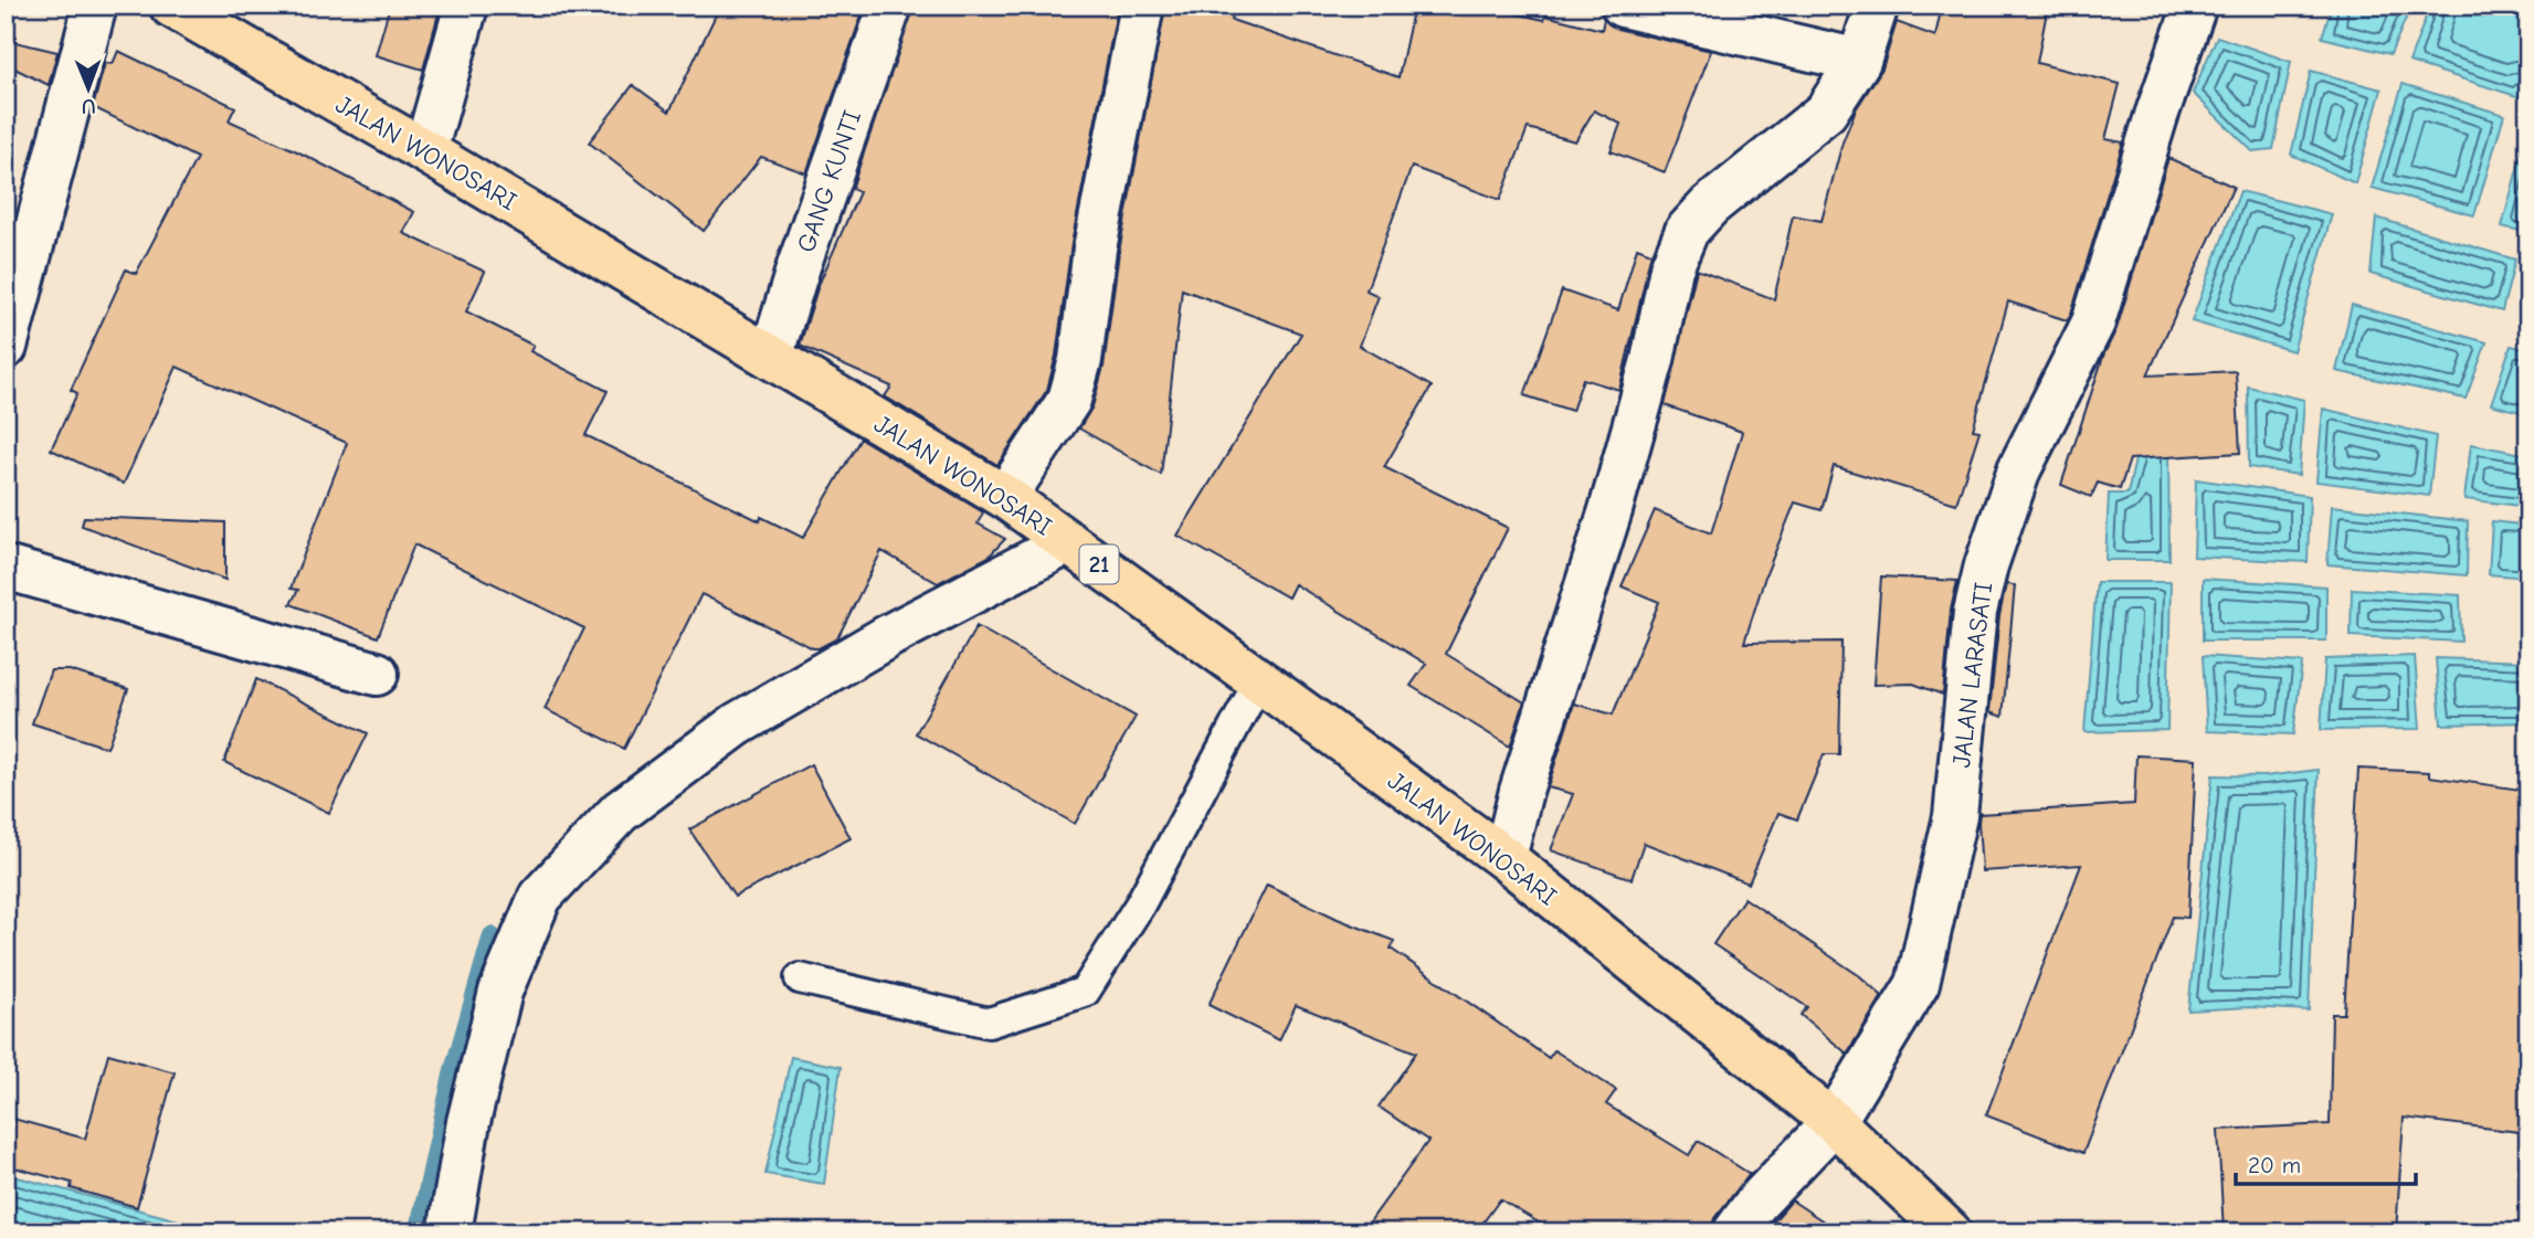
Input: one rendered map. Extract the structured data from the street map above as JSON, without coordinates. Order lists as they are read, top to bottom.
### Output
{
  "streets": {
    "highway": ["JALAN WONOSARI", "21"],
    "street": ["GANG KUNTI", "JALAN LARASATI"]
  },
  "crossings": [
    ["JALAN WONOSARI", "GANG KUNTI"],
    ["JALAN WONOSARI", "JALAN LARASATI"]
  ],
  "scale_bar": "20 m",
  "north": "bottom"
}
